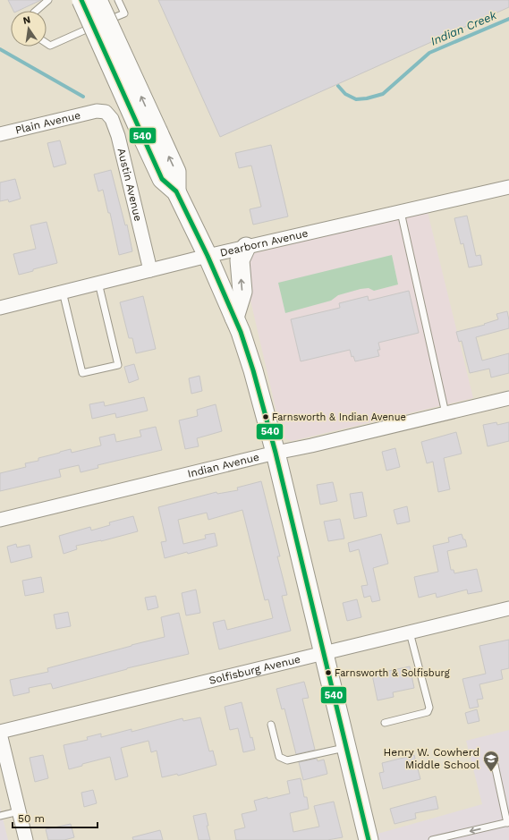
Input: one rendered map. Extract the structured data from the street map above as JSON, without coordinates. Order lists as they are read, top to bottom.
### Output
{
  "streets": {
    "street": [
      "Plain Avenue",
      "Austin Avenue",
      "Dearborn Avenue",
      "Indian Avenue",
      "Solfisburg Avenue"
    ]
  },
  "crossings": [
    ["Plain Avenue", "Austin Avenue"],
    ["Austin Avenue", "Dearborn Avenue"]
  ],
  "water": ["Indian Creek"],
  "places": {
    "other": ["Farnsworth & Indian Avenue", "Farnsworth & Solfisburg"],
    "school or university": ["Henry W. Cowherd Middle School"]
  },
  "lines": ["transit line 540"],
  "scale_bar": "50 m",
  "north": "top"
}
